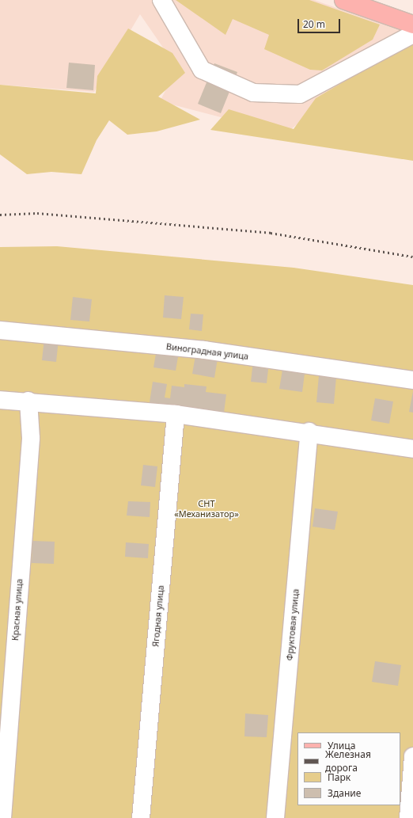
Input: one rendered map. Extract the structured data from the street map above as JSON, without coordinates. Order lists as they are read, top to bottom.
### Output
{
  "streets": {
    "street": [
      "Виноградная улица",
      "Красная улица",
      "Ягодная улица",
      "Фруктовая улица"
    ]
  },
  "parks": ["СНТ «Механизатор»"],
  "legend": [
    "Улица",
    "Железная дорога",
    "Парк",
    "Здание"
  ],
  "scale_bar": "20 m"
}
